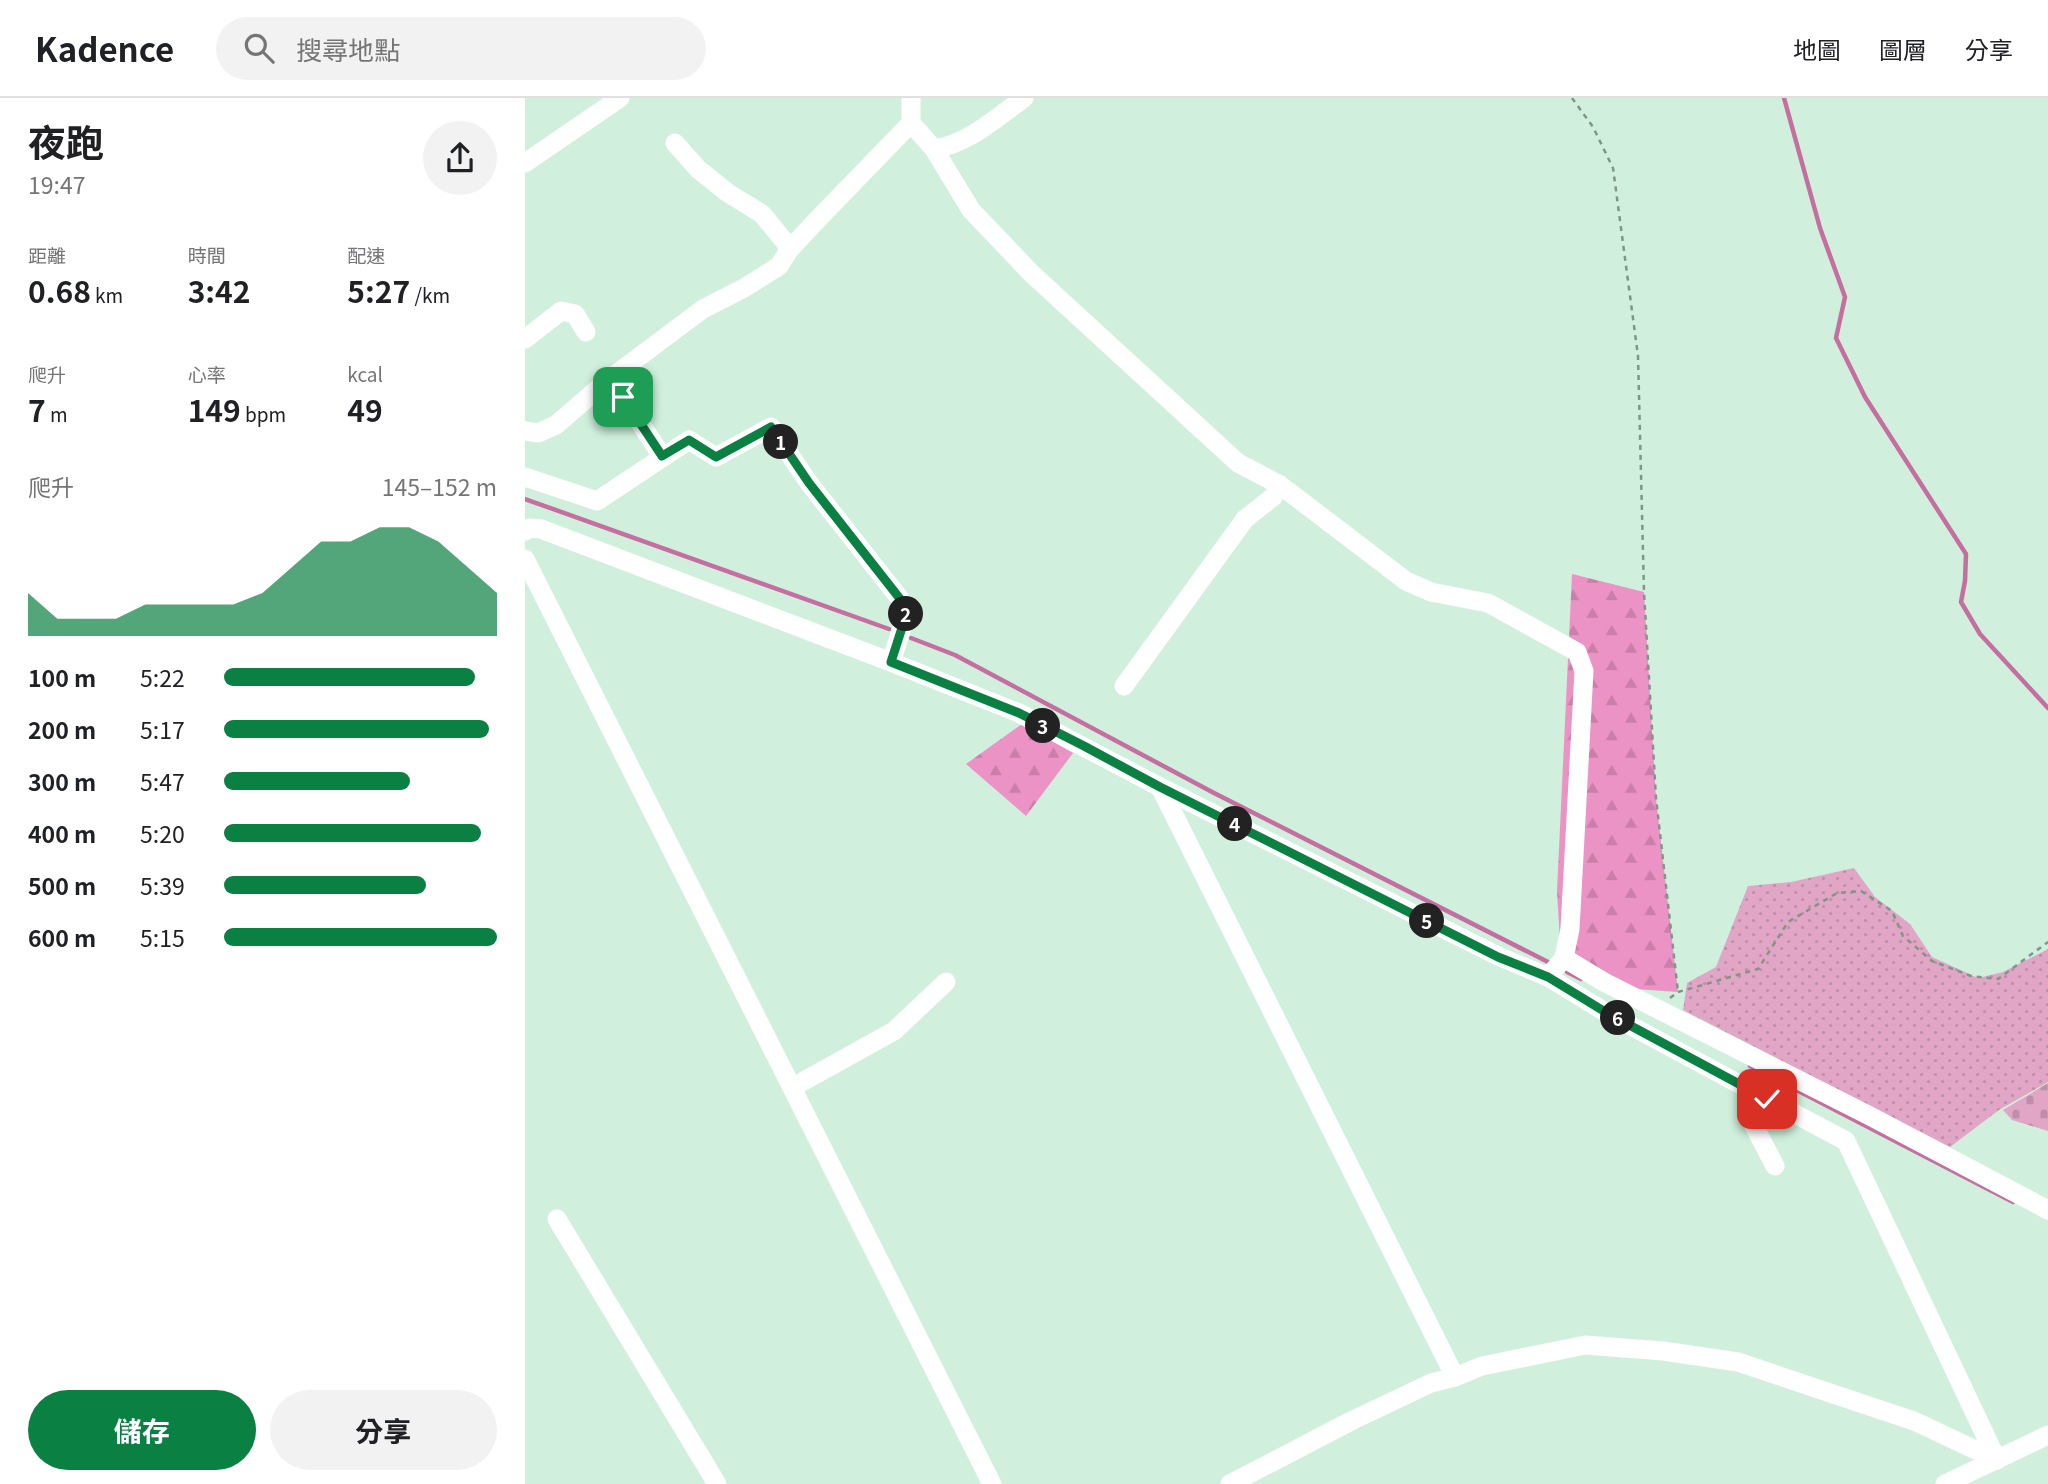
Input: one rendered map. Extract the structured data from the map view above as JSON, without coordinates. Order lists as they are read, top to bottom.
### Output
{
  "page": {
    "header": "Kadence",
    "search": "搜尋地點",
    "nav": ["地圖", "圖層", "分享"],
    "heading": ["夜跑", "19:47"],
    "stats": [
      ["距離", "0.68 km"],
      ["時間", "3:42"],
      ["配速", "5:27 /km"],
      ["爬升", "7 m"],
      ["心率", "149 bpm"],
      ["kcal", "49"]
    ],
    "pins": [
      "1",
      "2",
      "3",
      "4",
      "5",
      "6"
    ],
    "chart": ["爬升", "145–152 m"],
    "list": [
      {
        "name": "100 m",
        "note": "5:22"
      },
      {
        "name": "200 m",
        "note": "5:17"
      },
      {
        "name": "300 m",
        "note": "5:47"
      },
      {
        "name": "400 m",
        "note": "5:20"
      },
      {
        "name": "500 m",
        "note": "5:39"
      },
      {
        "name": "600 m",
        "note": "5:15"
      }
    ],
    "buttons": ["儲存", "分享"]
  }
}
